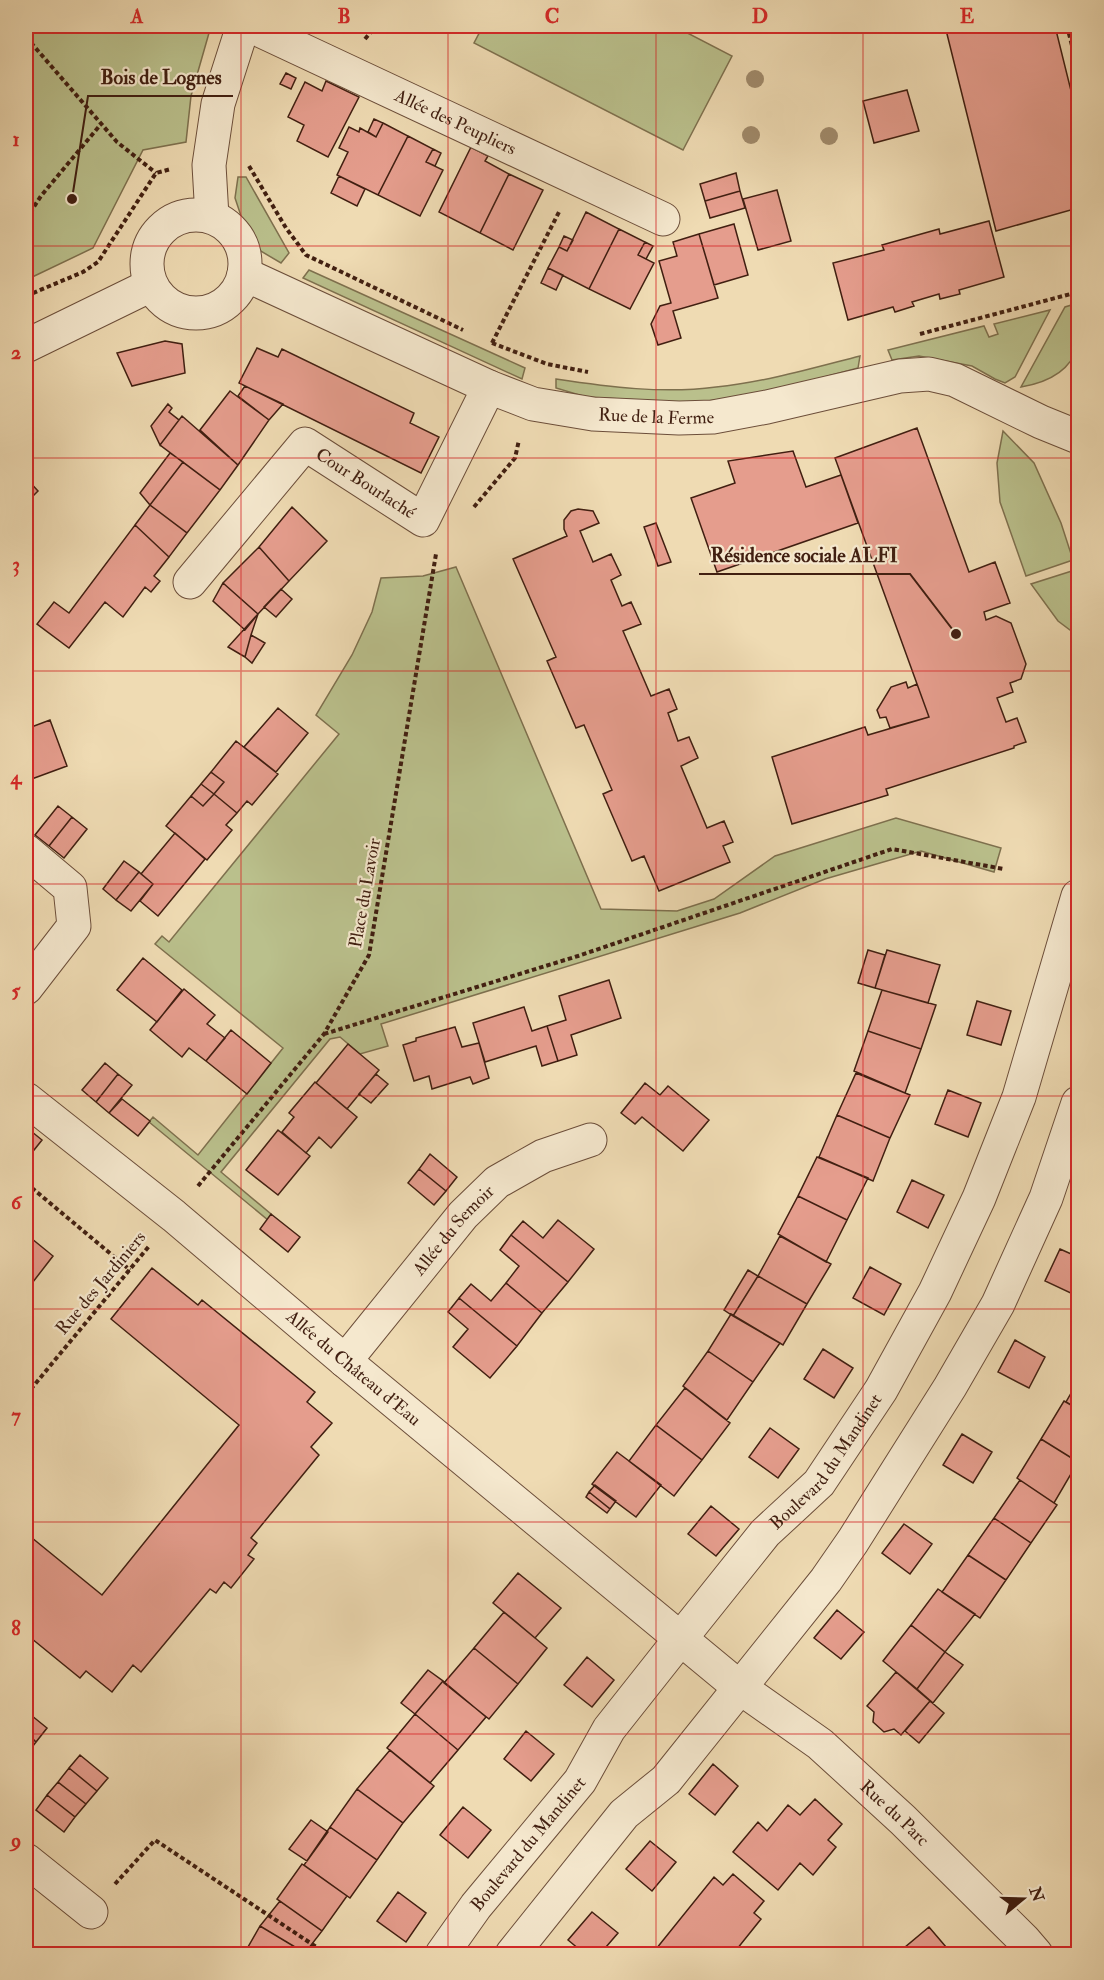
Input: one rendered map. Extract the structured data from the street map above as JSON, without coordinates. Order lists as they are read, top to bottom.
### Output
{
  "streets": {
    "street": [
      "Allée des Peupliers",
      "Rue de la Ferme",
      "Cour Bourlaché",
      "Allée du Semoir",
      "Allée du Château d'Eau",
      "Boulevard du Mandinet",
      "Rue du Parc"
    ],
    "path": ["Place du Lavoir", "Rue des Jardiniers"]
  },
  "crossings": [
    ["Rue de la Ferme", "Cour Bourlaché"],
    ["Place du Lavoir", "Rue des Jardiniers"],
    ["Place du Lavoir", "Allée du Château d'Eau"],
    ["Allée du Semoir", "Allée du Château d'Eau"],
    ["Rue des Jardiniers", "Allée du Château d'Eau"],
    ["Allée du Château d'Eau", "Boulevard du Mandinet"],
    ["Allée du Château d'Eau", "Rue du Parc"]
  ],
  "places": ["Bois de Lognes", "Résidence sociale ALFI"],
  "north": "right",
  "grid": {
    "columns": [
      "A",
      "B",
      "C",
      "D",
      "E"
    ],
    "rows": [
      "1",
      "2",
      "3",
      "4",
      "5",
      "6",
      "7",
      "8",
      "9"
    ]
  }
}
